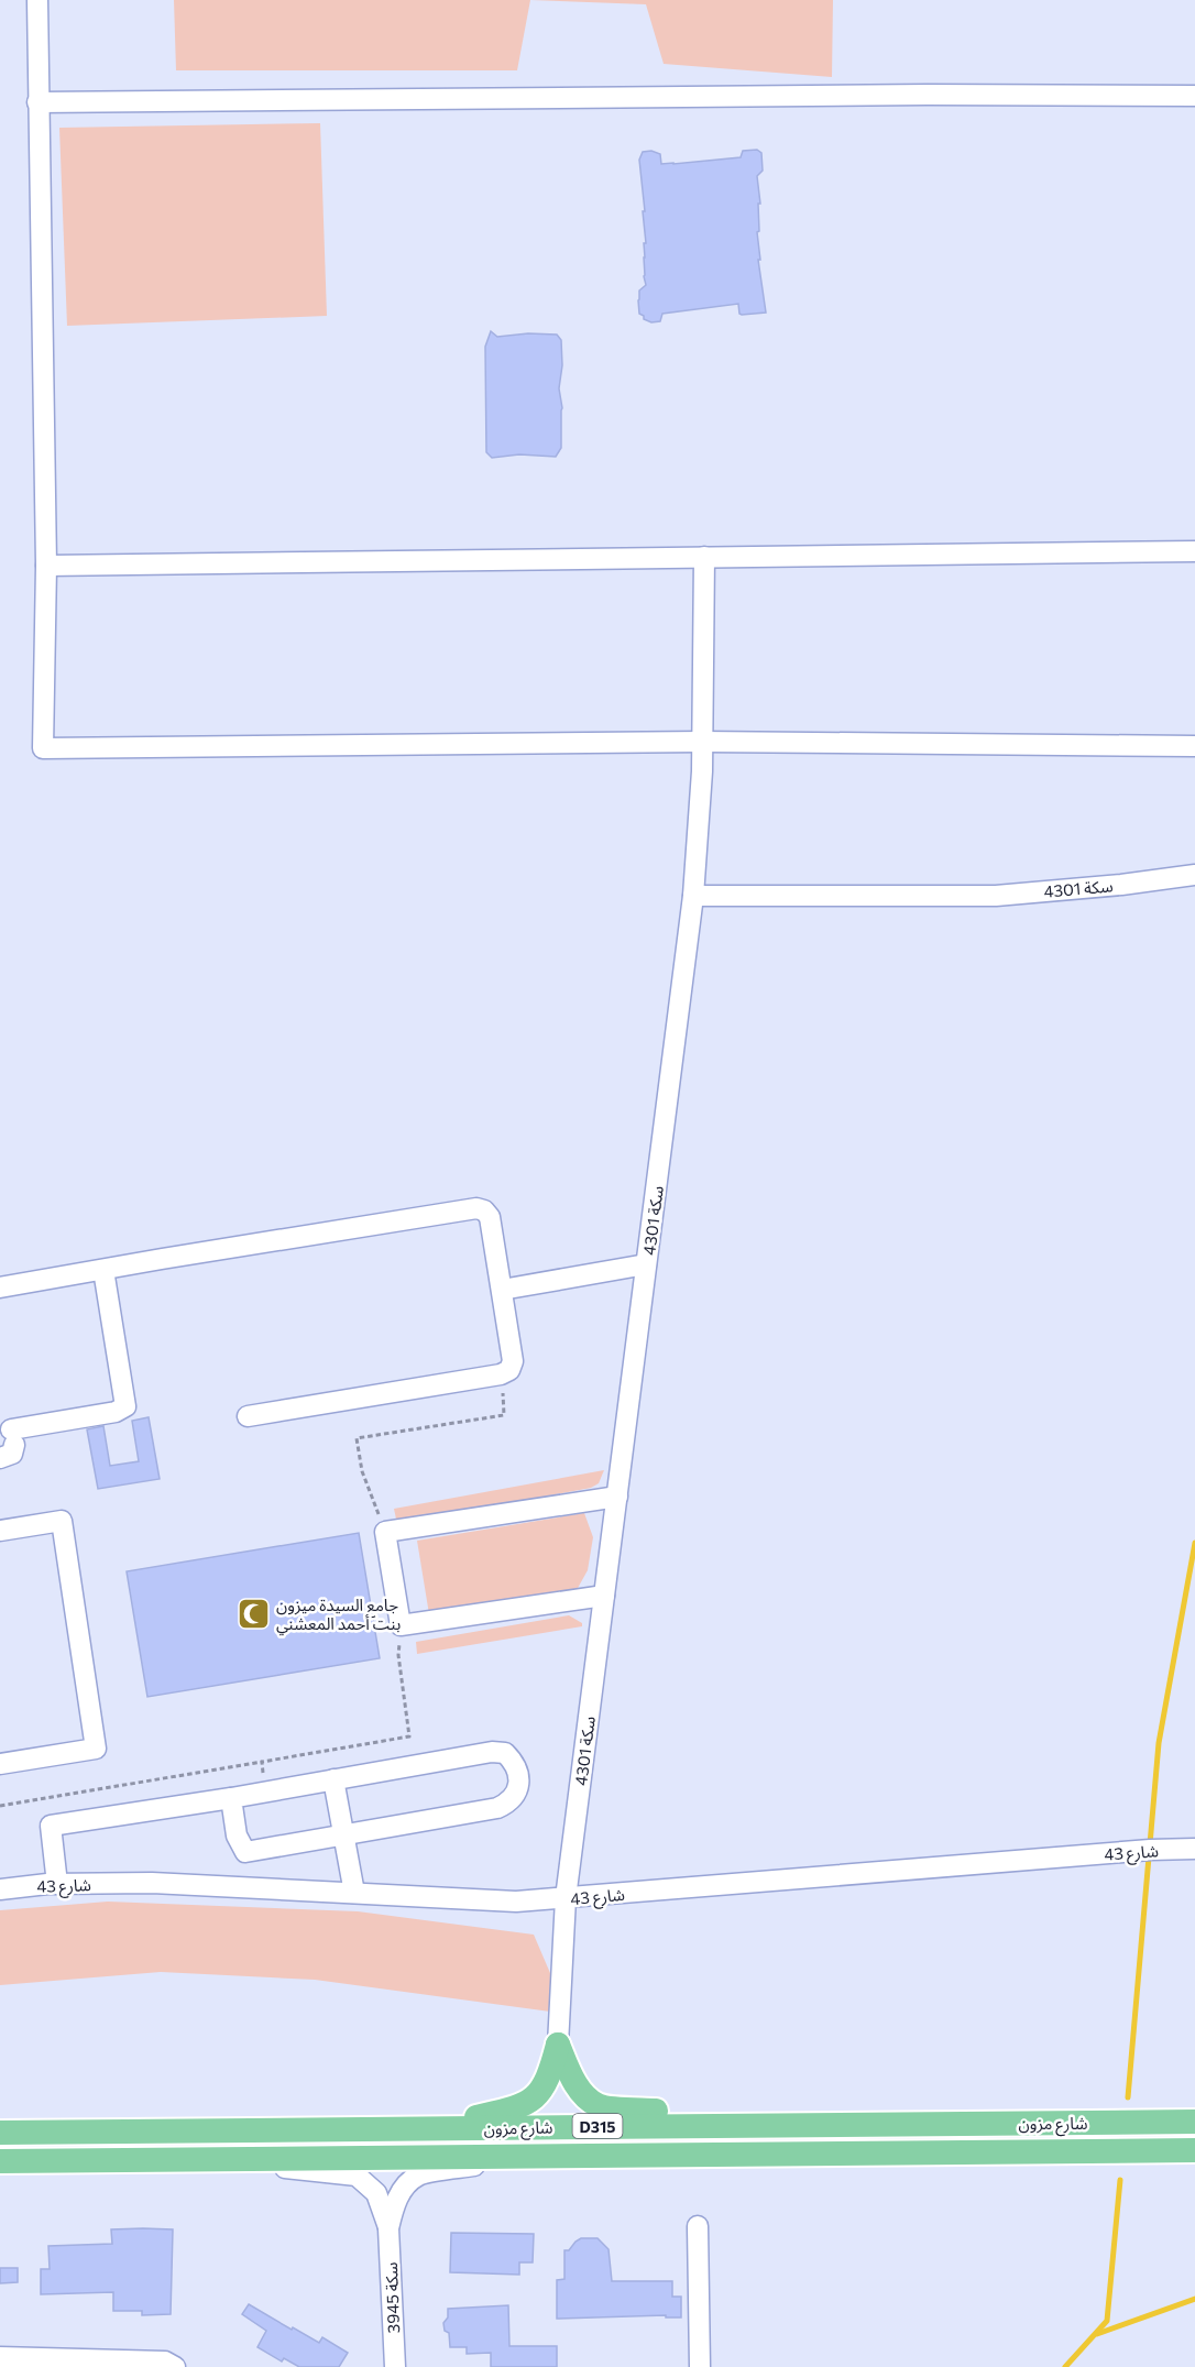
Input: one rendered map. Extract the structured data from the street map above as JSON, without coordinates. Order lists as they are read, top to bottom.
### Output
{
  "streets": {
    "main road": ["شارع مزون", "D315"],
    "street": ["سكة 4301", "شارع 43", "سكة 3945"]
  },
  "crossings": [
    ["سكة 4301", "شارع 43"]
  ],
  "places": {
    "mosque": ["جامع السيدة ميزون بنت أحمد المعشني"]
  }
}
